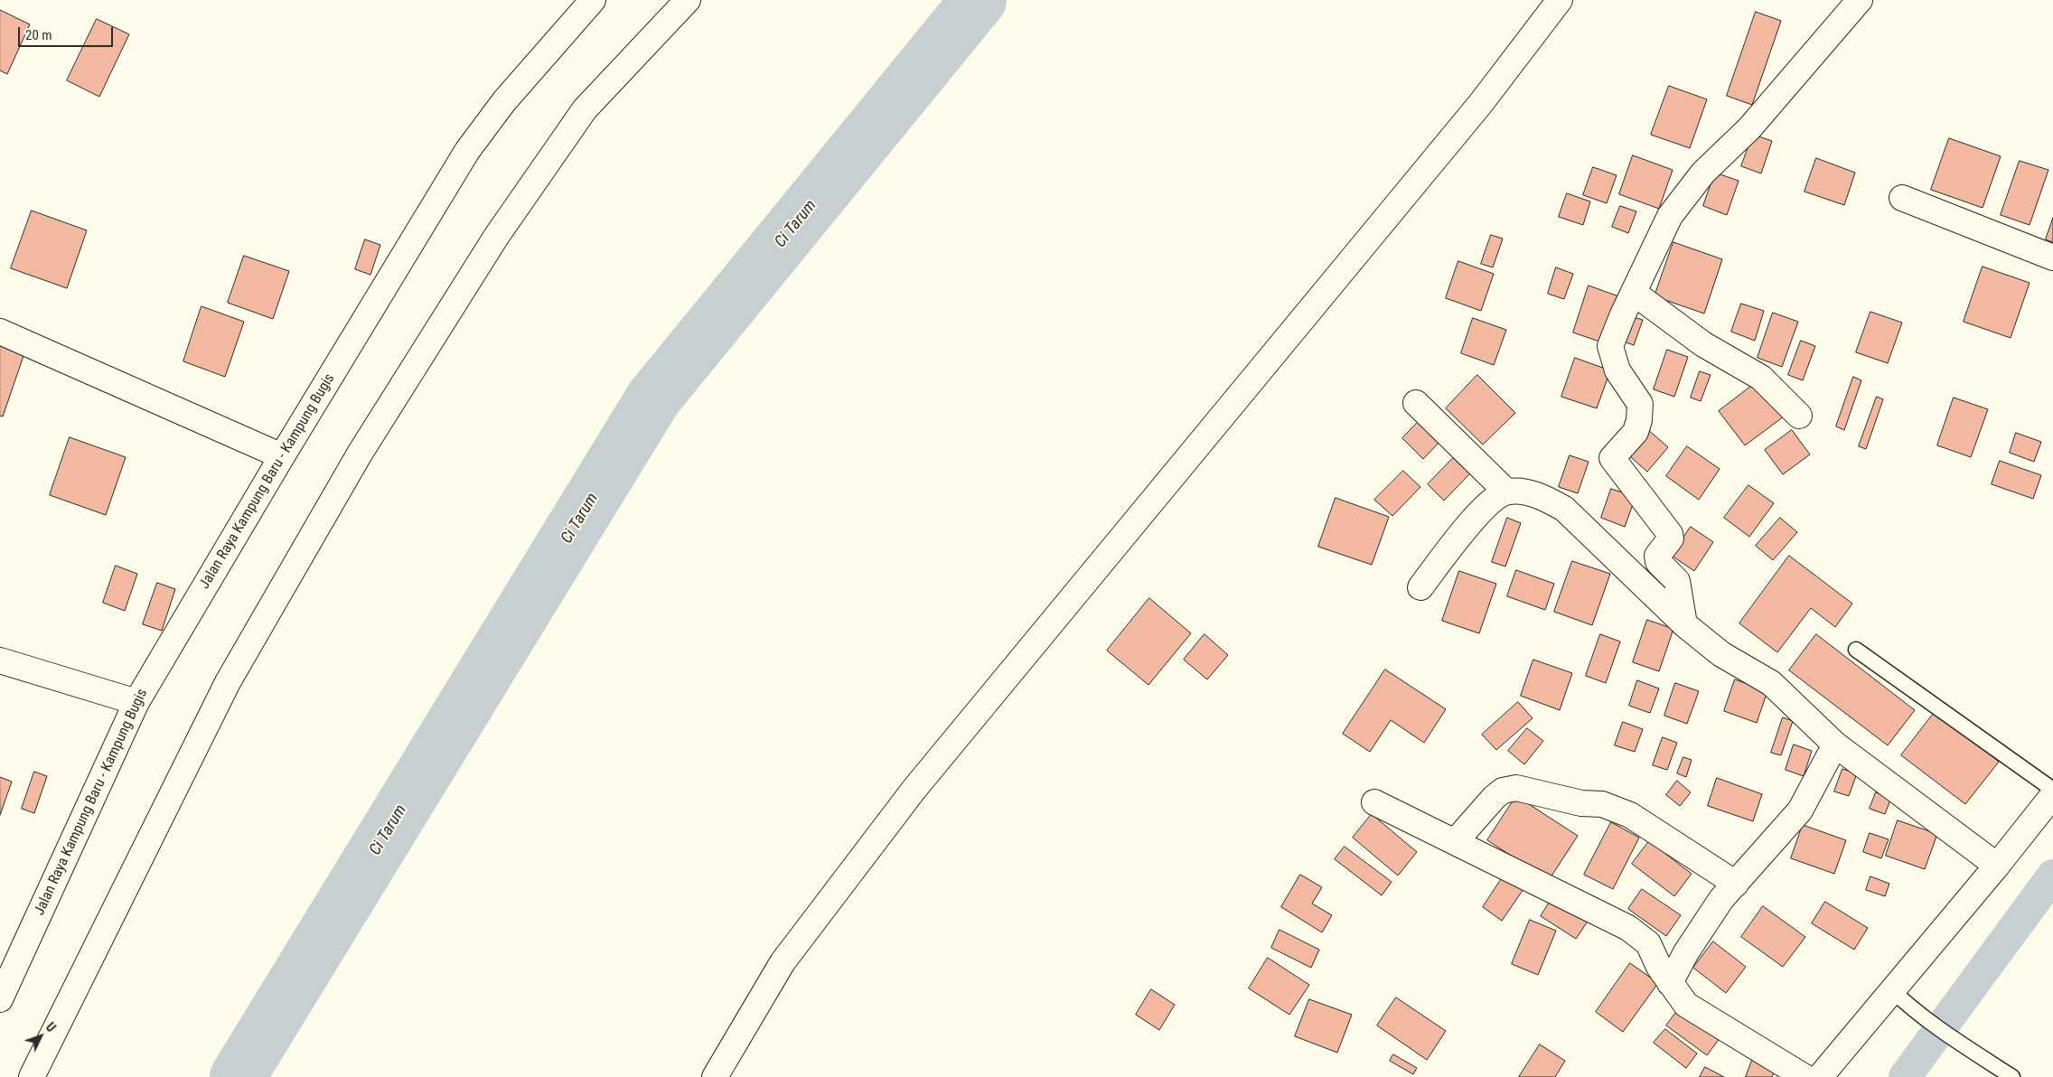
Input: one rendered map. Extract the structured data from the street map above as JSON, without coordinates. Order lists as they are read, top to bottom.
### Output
{
  "streets": {
    "street": ["Jalan Raya Kampung Baru - Kampung Bugis"]
  },
  "water": ["Ci Tarum"],
  "scale_bar": "20 m",
  "north": "top right"
}
